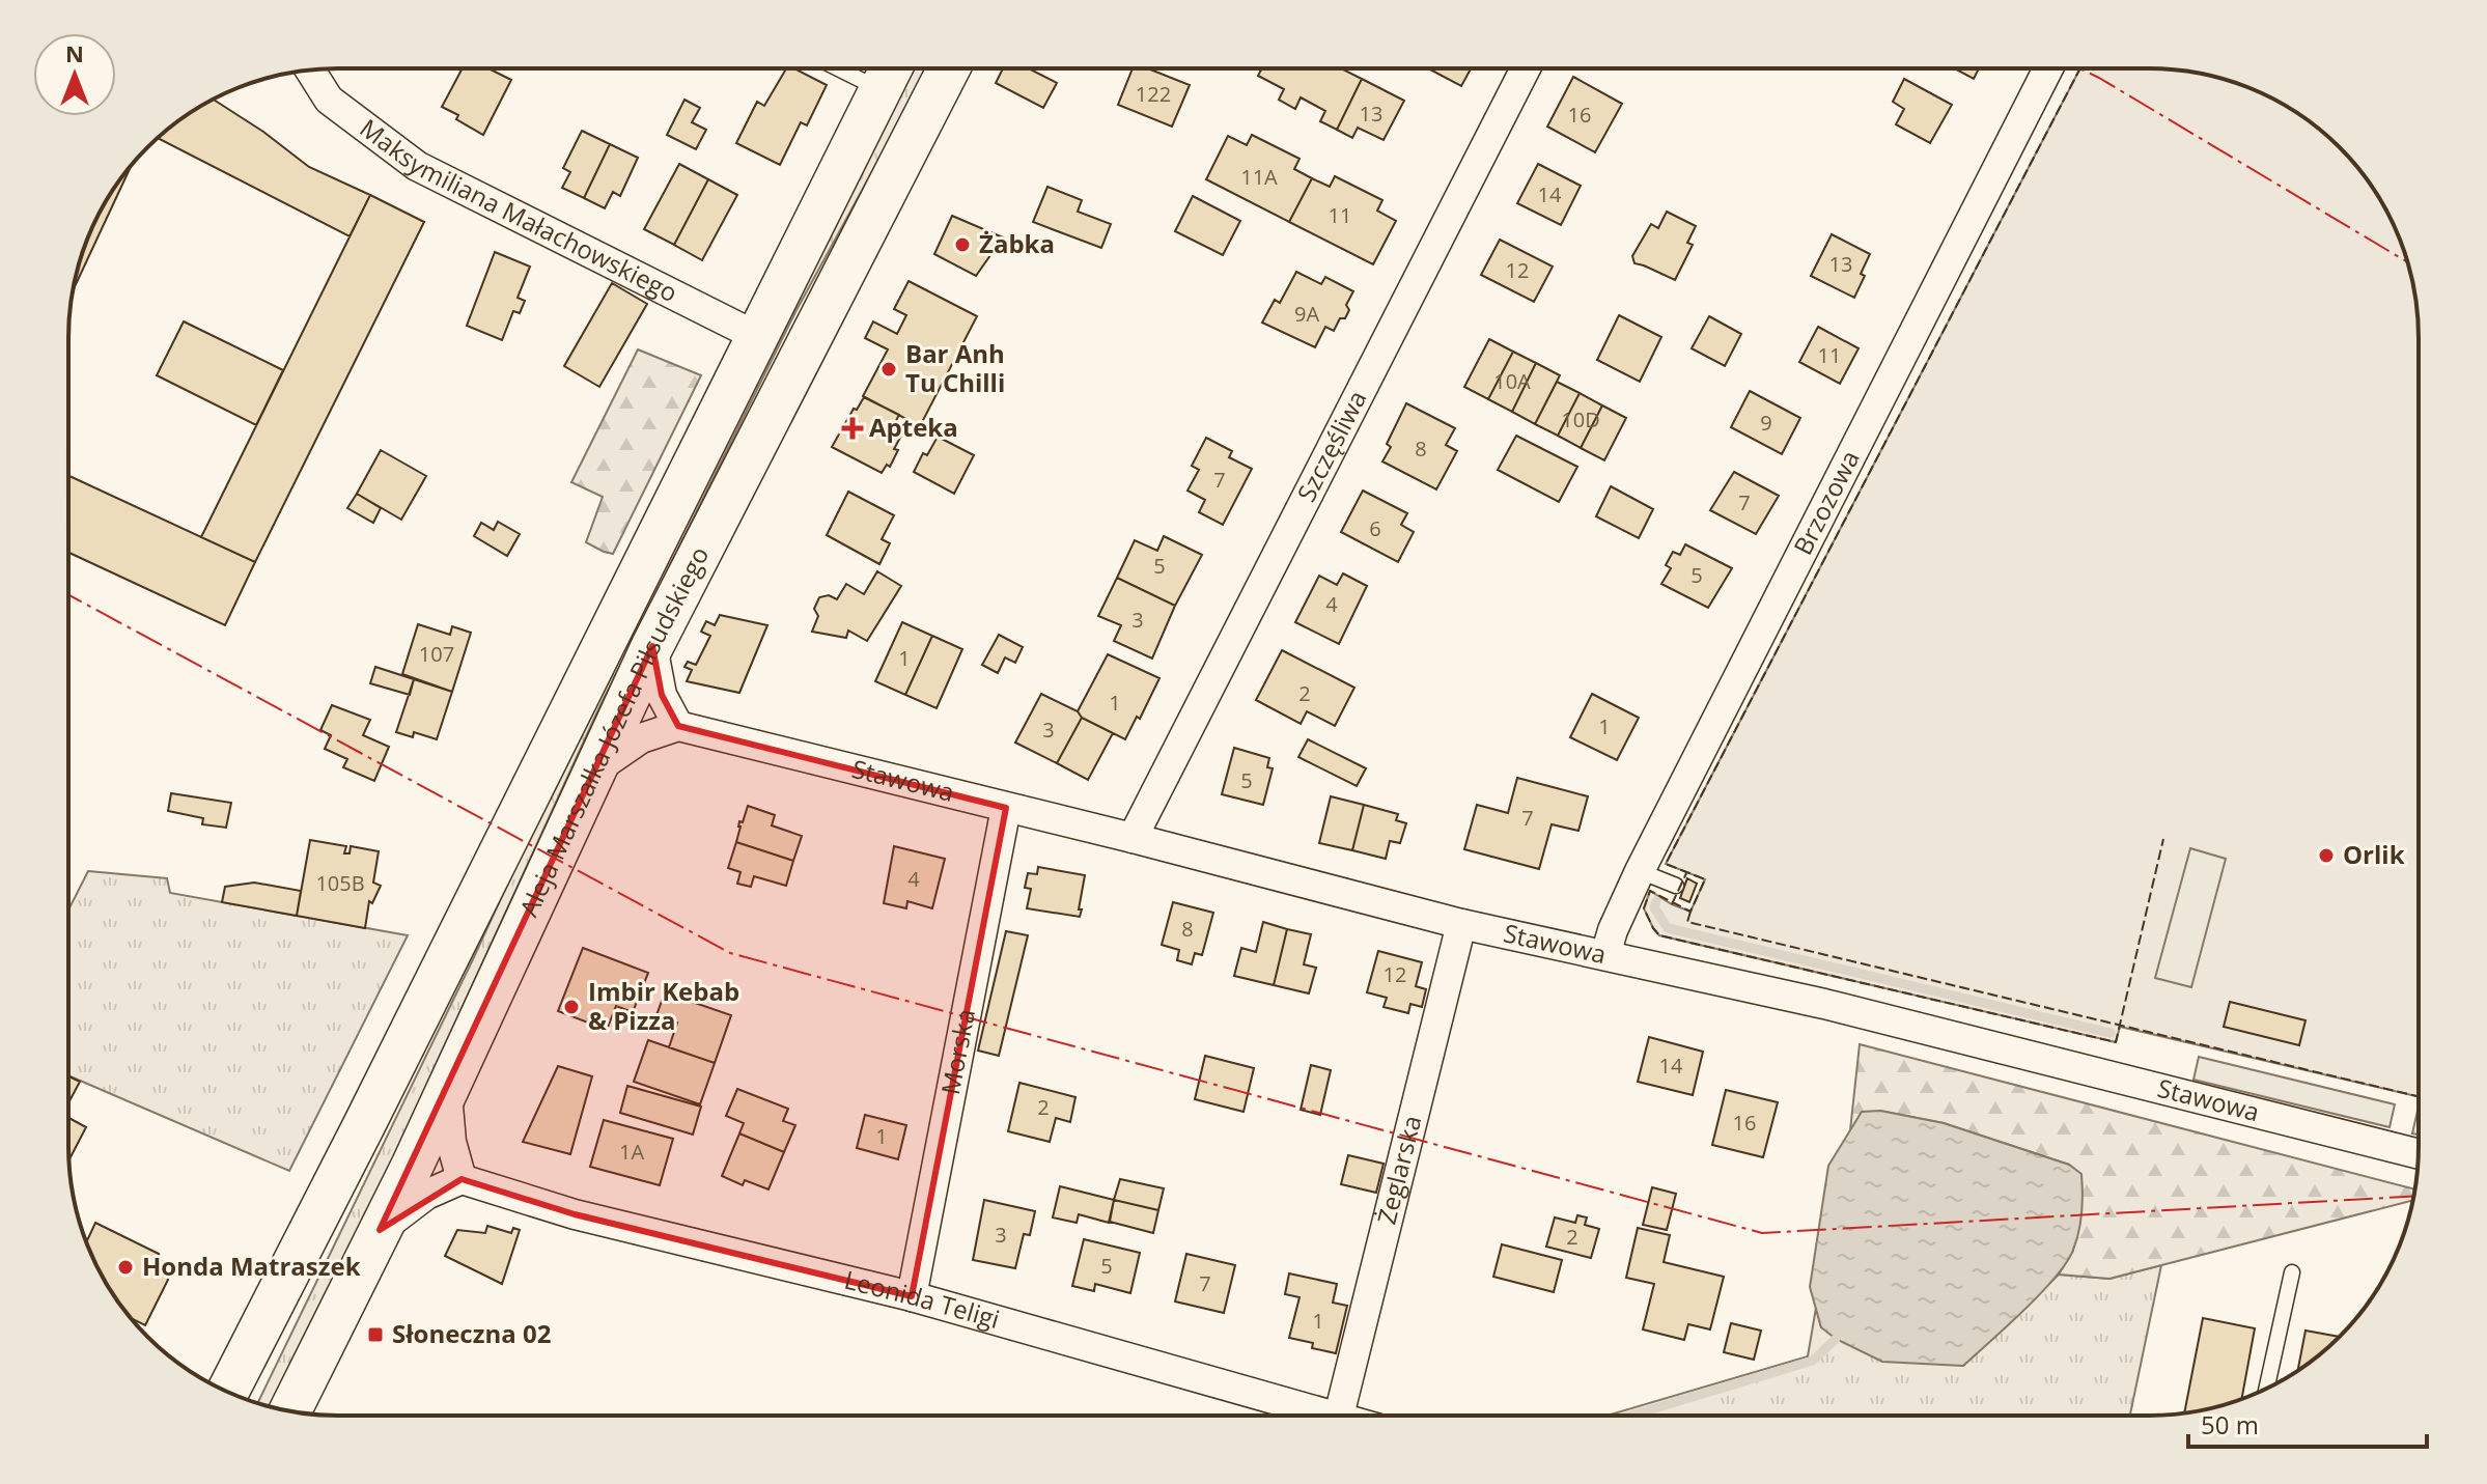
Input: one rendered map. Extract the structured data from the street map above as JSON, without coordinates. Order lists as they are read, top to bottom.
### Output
{
  "streets": {
    "main road": ["Aleja Marszałka Józefa Piłsudskiego"],
    "street": [
      "Maksymiliana Małachowskiego",
      "Szczęśliwa",
      "Brzozowa",
      "Stawowa",
      "Morska",
      "Żeglarska",
      "Leonida Teligi"
    ]
  },
  "crossings": [
    ["Maksymiliana Małachowskiego", "Aleja Marszałka Józefa Piłsudskiego"],
    ["Szczęśliwa", "Stawowa"],
    ["Brzozowa", "Stawowa"],
    ["Stawowa", "Morska"],
    ["Stawowa", "Żeglarska"],
    ["Morska", "Leonida Teligi"]
  ],
  "places": {
    "other": [
      "Żabka",
      "Bar Anh Tu Chilli",
      "Orlik",
      "Imbir Kebab & Pizza",
      "Honda Matraszek"
    ],
    "health": ["Apteka"],
    "transit": ["Słoneczna 02"]
  },
  "house_numbers": [
    "122",
    "13",
    "16",
    "11A",
    "14",
    "11",
    "13",
    "12",
    "9A",
    "11",
    "10A",
    "10D",
    "9",
    "8",
    "7",
    "7",
    "6",
    "5",
    "5",
    "4",
    "3",
    "107",
    "1",
    "2",
    "1",
    "1",
    "3",
    "5",
    "7",
    "4",
    "105B",
    "8",
    "12",
    "14",
    "2",
    "16",
    "1",
    "1A",
    "3",
    "2",
    "5",
    "7",
    "1"
  ],
  "scale_bar": "50 m",
  "north": "top"
}
